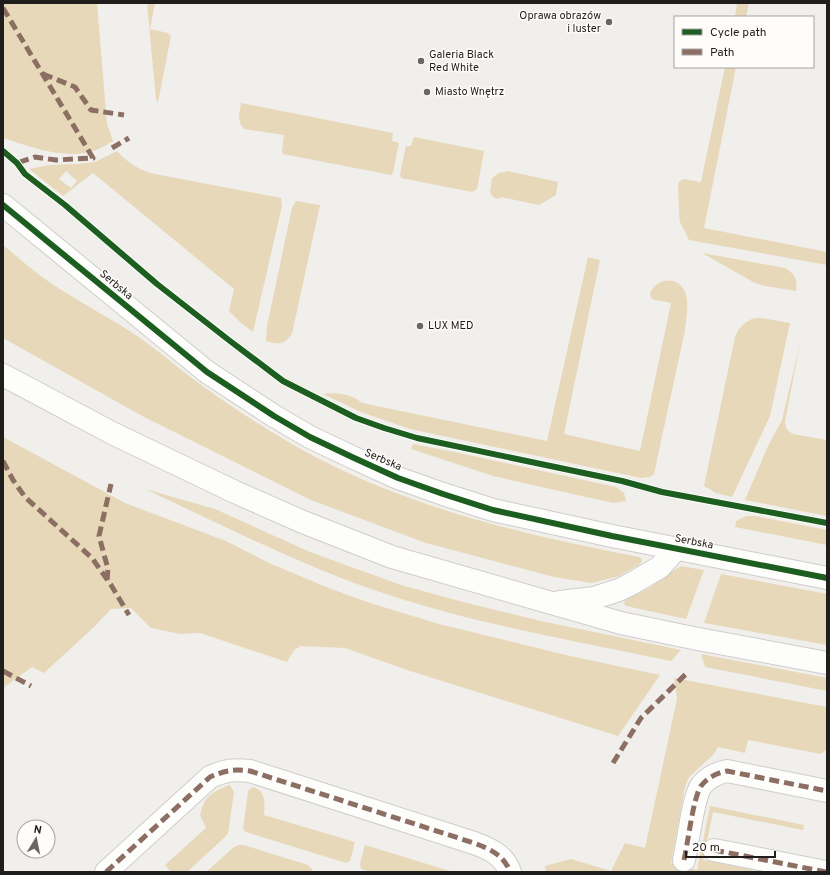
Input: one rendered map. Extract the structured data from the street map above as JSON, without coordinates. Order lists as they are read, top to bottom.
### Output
{
  "streets": {
    "street": ["Serbska"]
  },
  "places": [
    "Oprawa obrazów i luster",
    "Galeria Black Red White",
    "Miasto Wnętrz",
    "LUX MED"
  ],
  "legend": ["Cycle path", "Path"],
  "scale_bar": "20 m",
  "north": "top"
}
